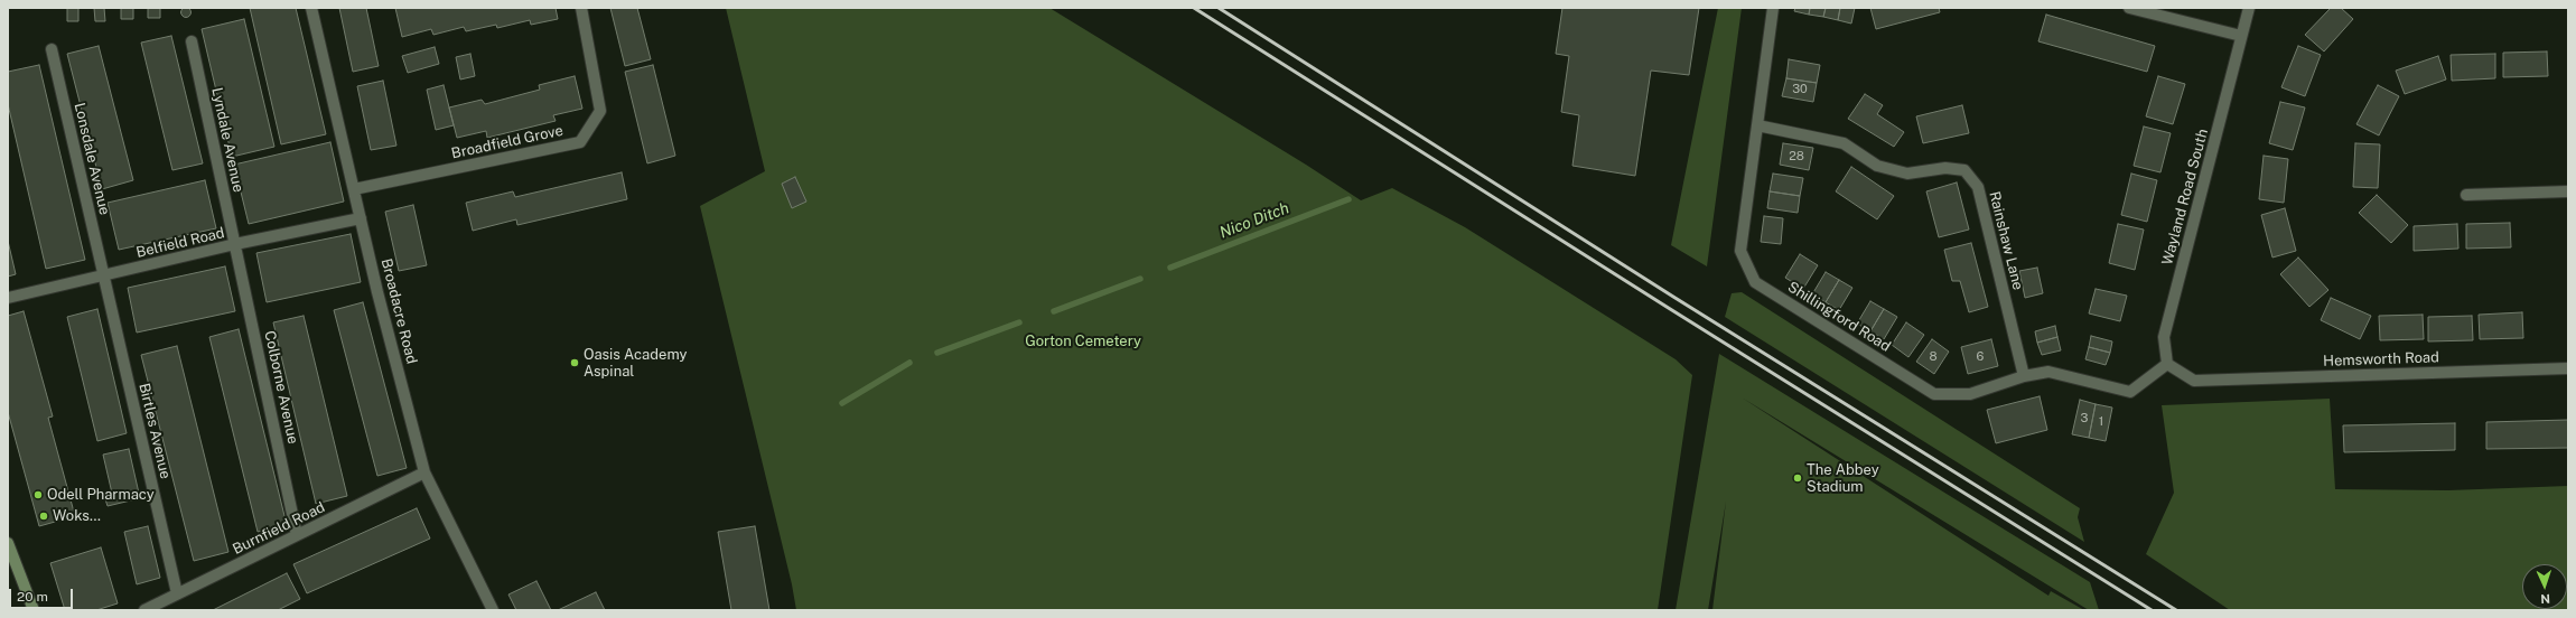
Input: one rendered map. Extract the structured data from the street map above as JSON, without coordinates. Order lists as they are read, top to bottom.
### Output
{
  "streets": {
    "street": [
      "Lyndale Avenue",
      "Broadfield Grove",
      "Lonsdale Avenue",
      "Wayland Road South",
      "Rainshaw Lane",
      "Belfield Road",
      "Broadacre Road",
      "Shillingford Road",
      "Hemsworth Road",
      "Colborne Avenue",
      "Birtles Avenue",
      "Burnfield Road"
    ]
  },
  "crossings": [
    ["Lyndale Avenue", "Belfield Road"],
    ["Lyndale Avenue", "Colborne Avenue"],
    ["Broadfield Grove", "Broadacre Road"],
    ["Lonsdale Avenue", "Belfield Road"],
    ["Lonsdale Avenue", "Birtles Avenue"],
    ["Wayland Road South", "Shillingford Road"],
    ["Wayland Road South", "Hemsworth Road"],
    ["Rainshaw Lane", "Shillingford Road"],
    ["Belfield Road", "Broadacre Road"],
    ["Belfield Road", "Colborne Avenue"],
    ["Belfield Road", "Birtles Avenue"],
    ["Broadacre Road", "Burnfield Road"],
    ["Shillingford Road", "Hemsworth Road"],
    ["Colborne Avenue", "Burnfield Road"],
    ["Birtles Avenue", "Burnfield Road"]
  ],
  "water": ["Nico Ditch"],
  "parks": ["Gorton Cemetery"],
  "places": [
    "Oasis Academy Aspinal",
    "The Abbey Stadium",
    "Odell Pharmacy",
    "Woks..."
  ],
  "house_numbers": [
    "30",
    "28",
    "8",
    "6",
    "3",
    "1"
  ],
  "scale_bar": "20 m",
  "north": "bottom"
}
